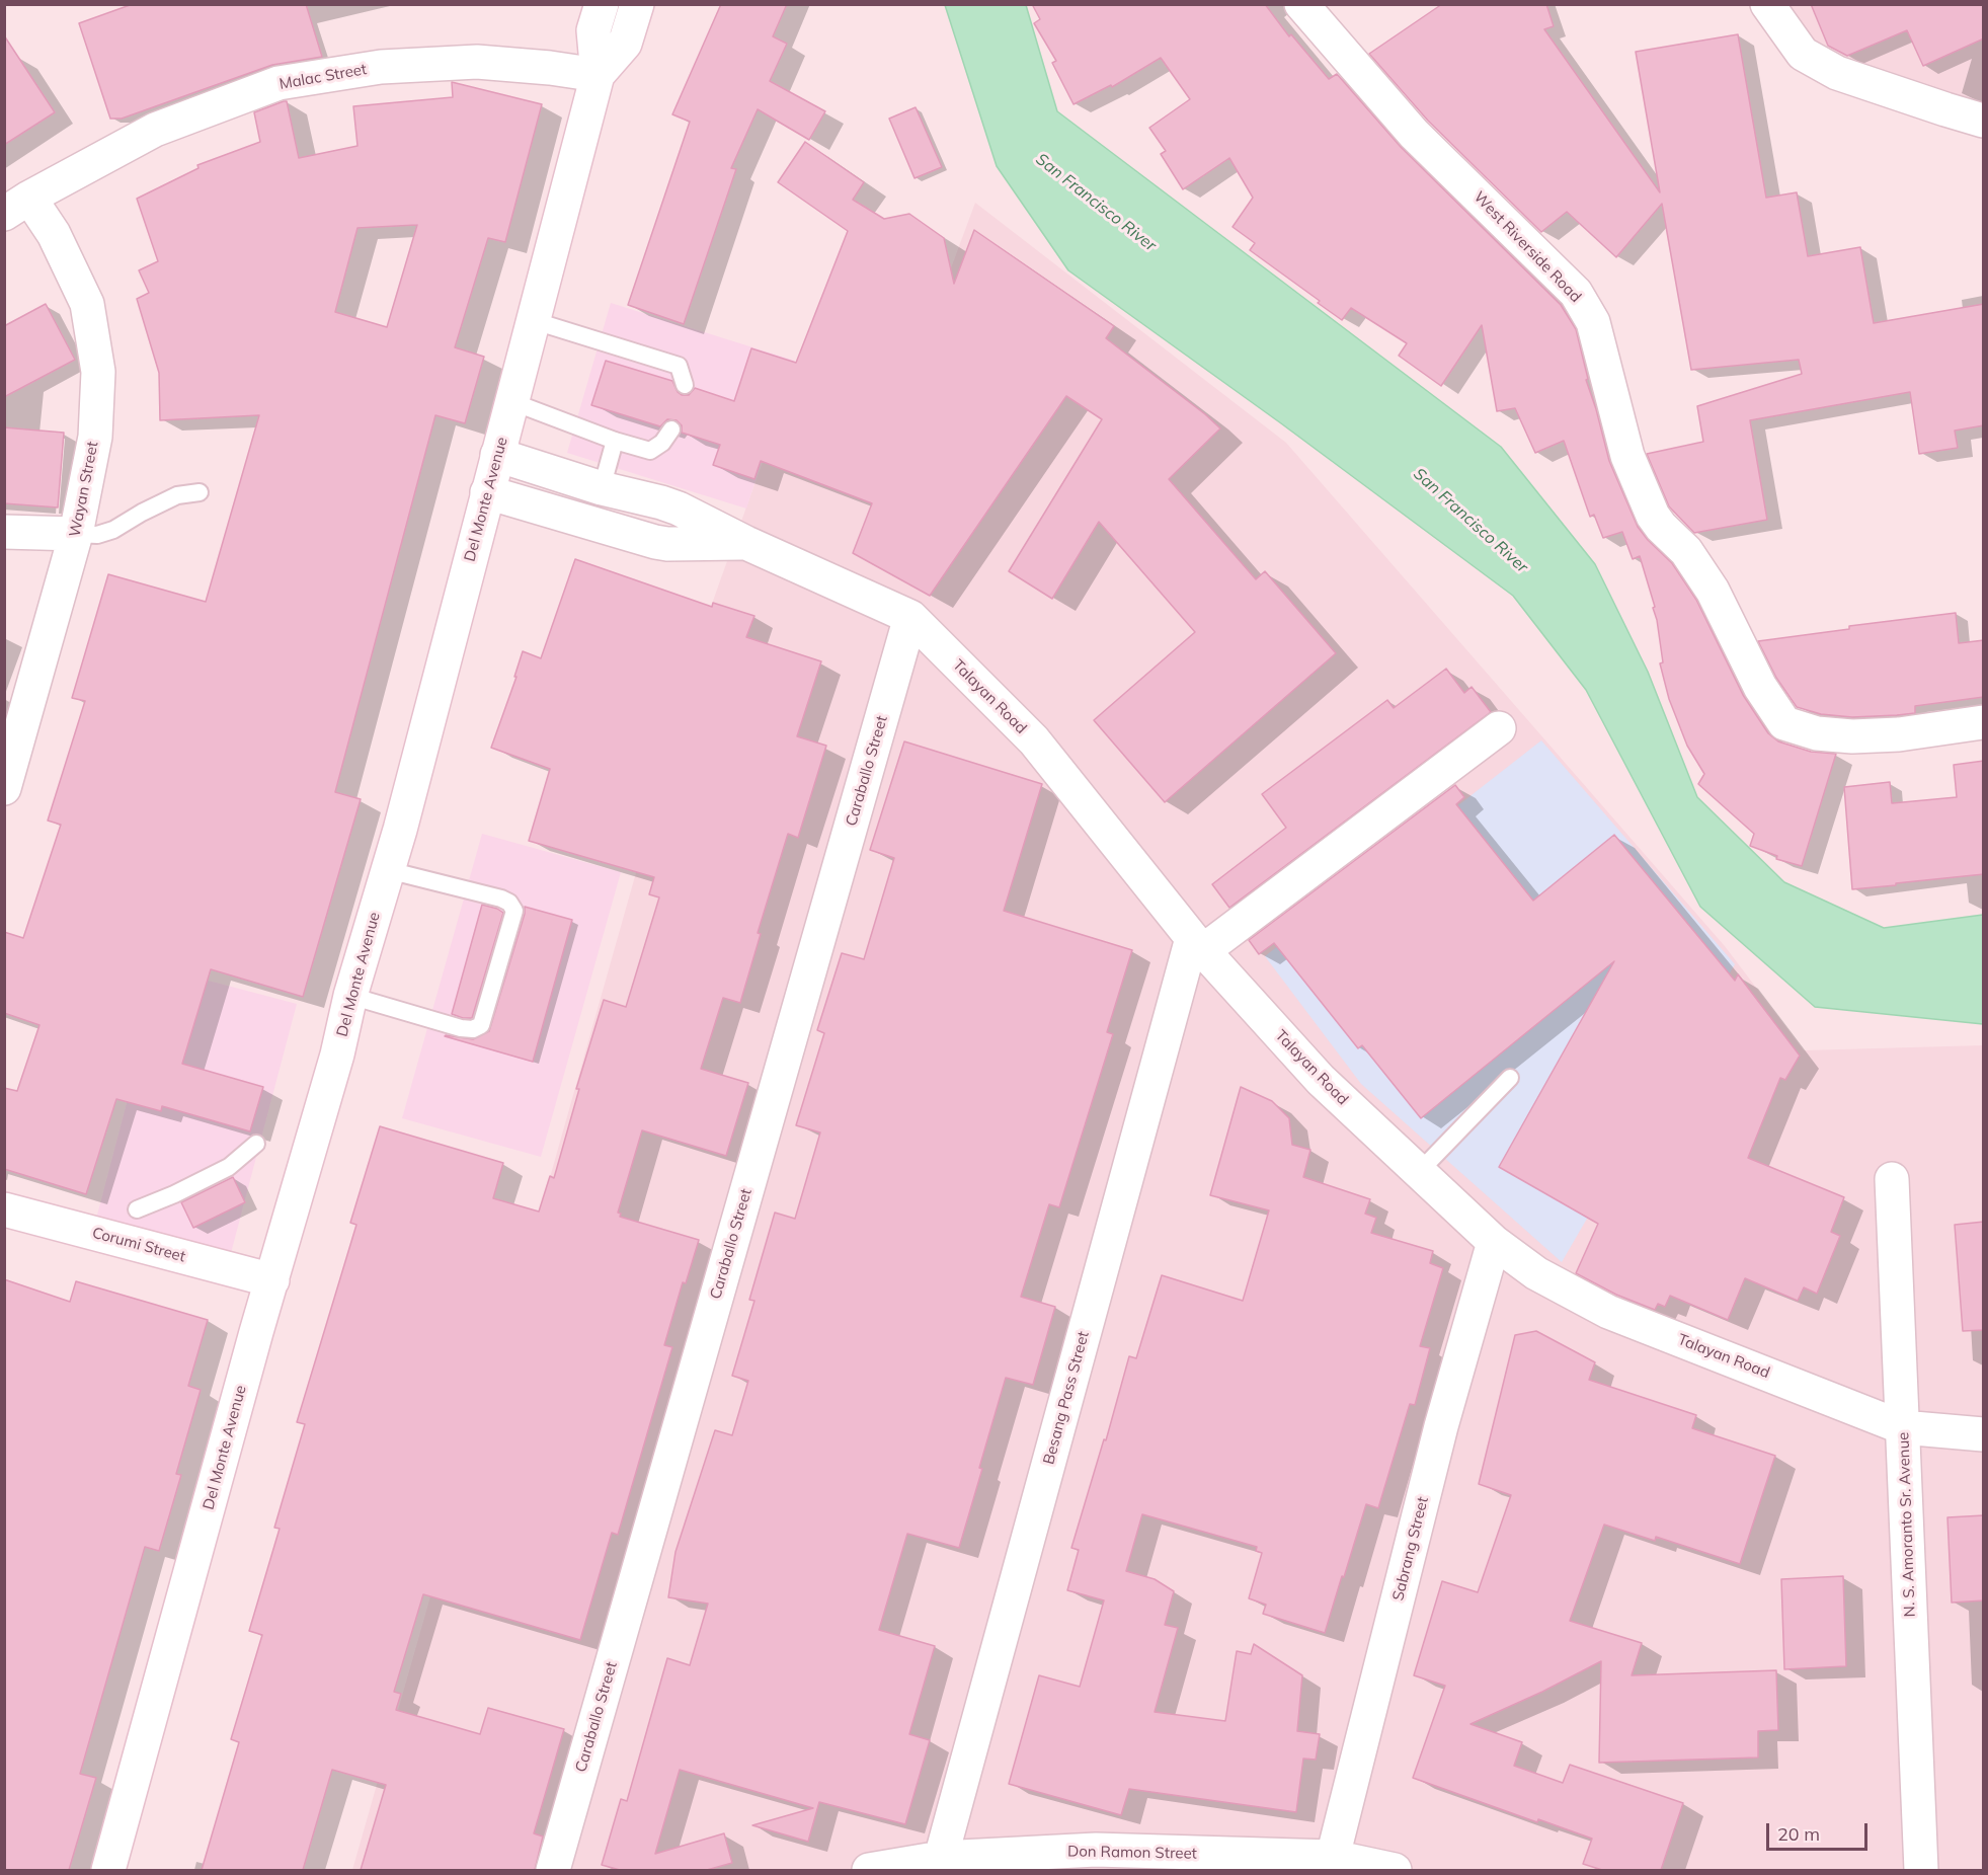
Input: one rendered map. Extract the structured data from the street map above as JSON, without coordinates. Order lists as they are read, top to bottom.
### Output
{
  "streets": {
    "street": [
      "Malac Street",
      "West Riverside Road",
      "Wayan Street",
      "Del Monte Avenue",
      "Talayan Road",
      "Caraballo Street",
      "Corumi Street",
      "Besang Pass Street",
      "N. S. Amoranto Sr. Avenue",
      "Sabrang Street",
      "Don Ramon Street"
    ]
  },
  "crossings": [
    ["Malac Street", "Wayan Street"],
    ["Malac Street", "Del Monte Avenue"],
    ["Del Monte Avenue", "Talayan Road"],
    ["Del Monte Avenue", "Corumi Street"],
    ["Talayan Road", "Caraballo Street"],
    ["Talayan Road", "Besang Pass Street"],
    ["Talayan Road", "N. S. Amoranto Sr. Avenue"],
    ["Talayan Road", "Sabrang Street"],
    ["Besang Pass Street", "Don Ramon Street"],
    ["Sabrang Street", "Don Ramon Street"]
  ],
  "water": ["San Francisco River"],
  "scale_bar": "20 m"
}
